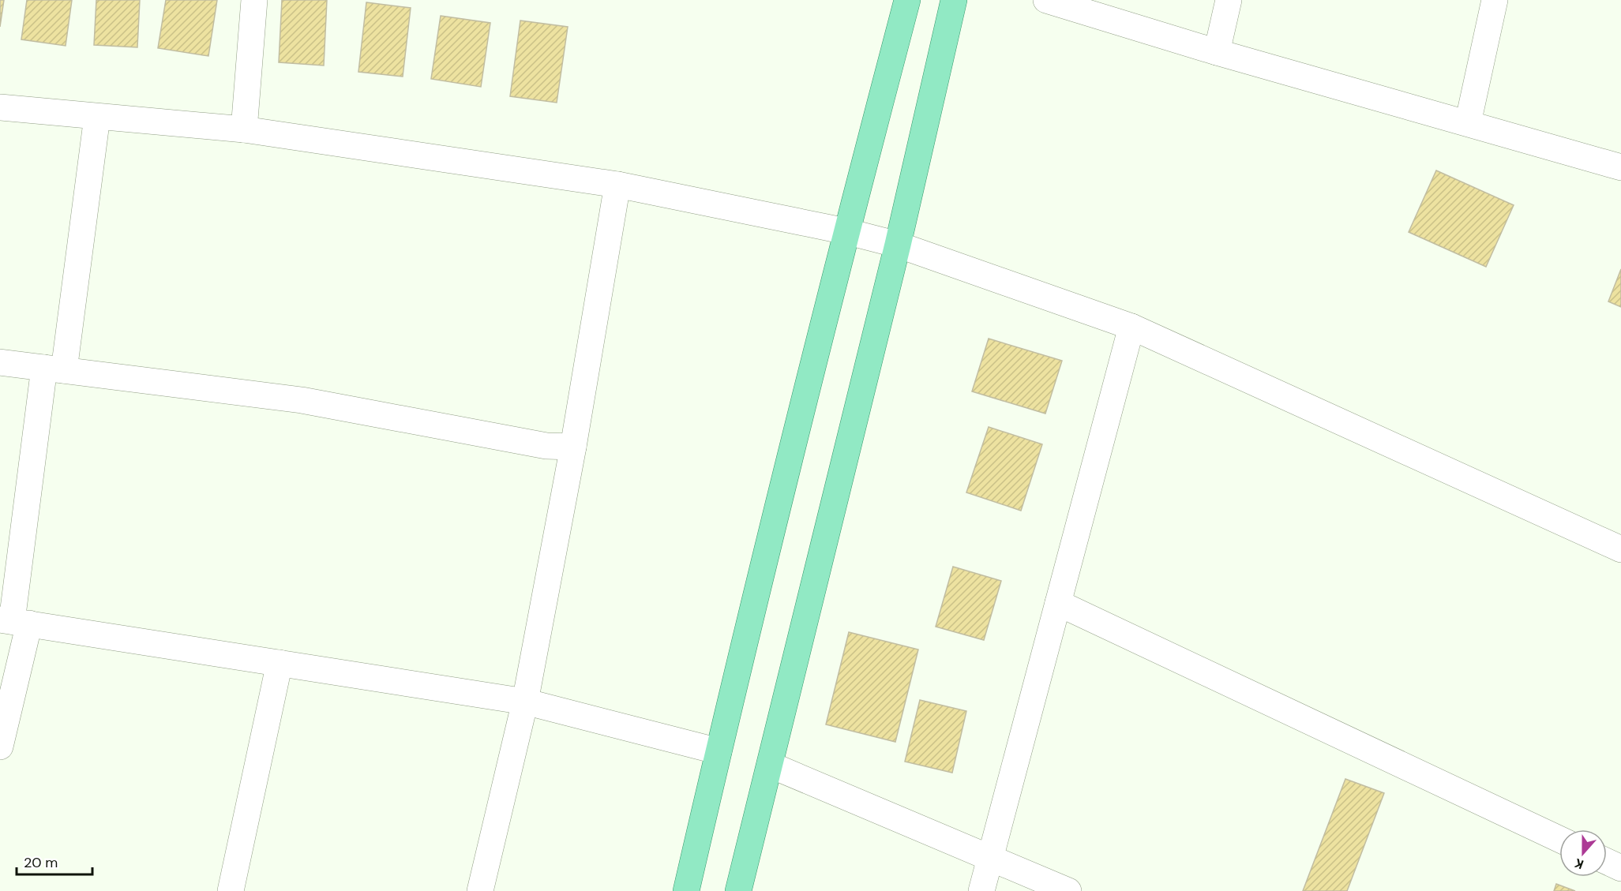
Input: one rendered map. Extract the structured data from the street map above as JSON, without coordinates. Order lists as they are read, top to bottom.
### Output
{
  "scale_bar": "20 m",
  "north": "bottom"
}
